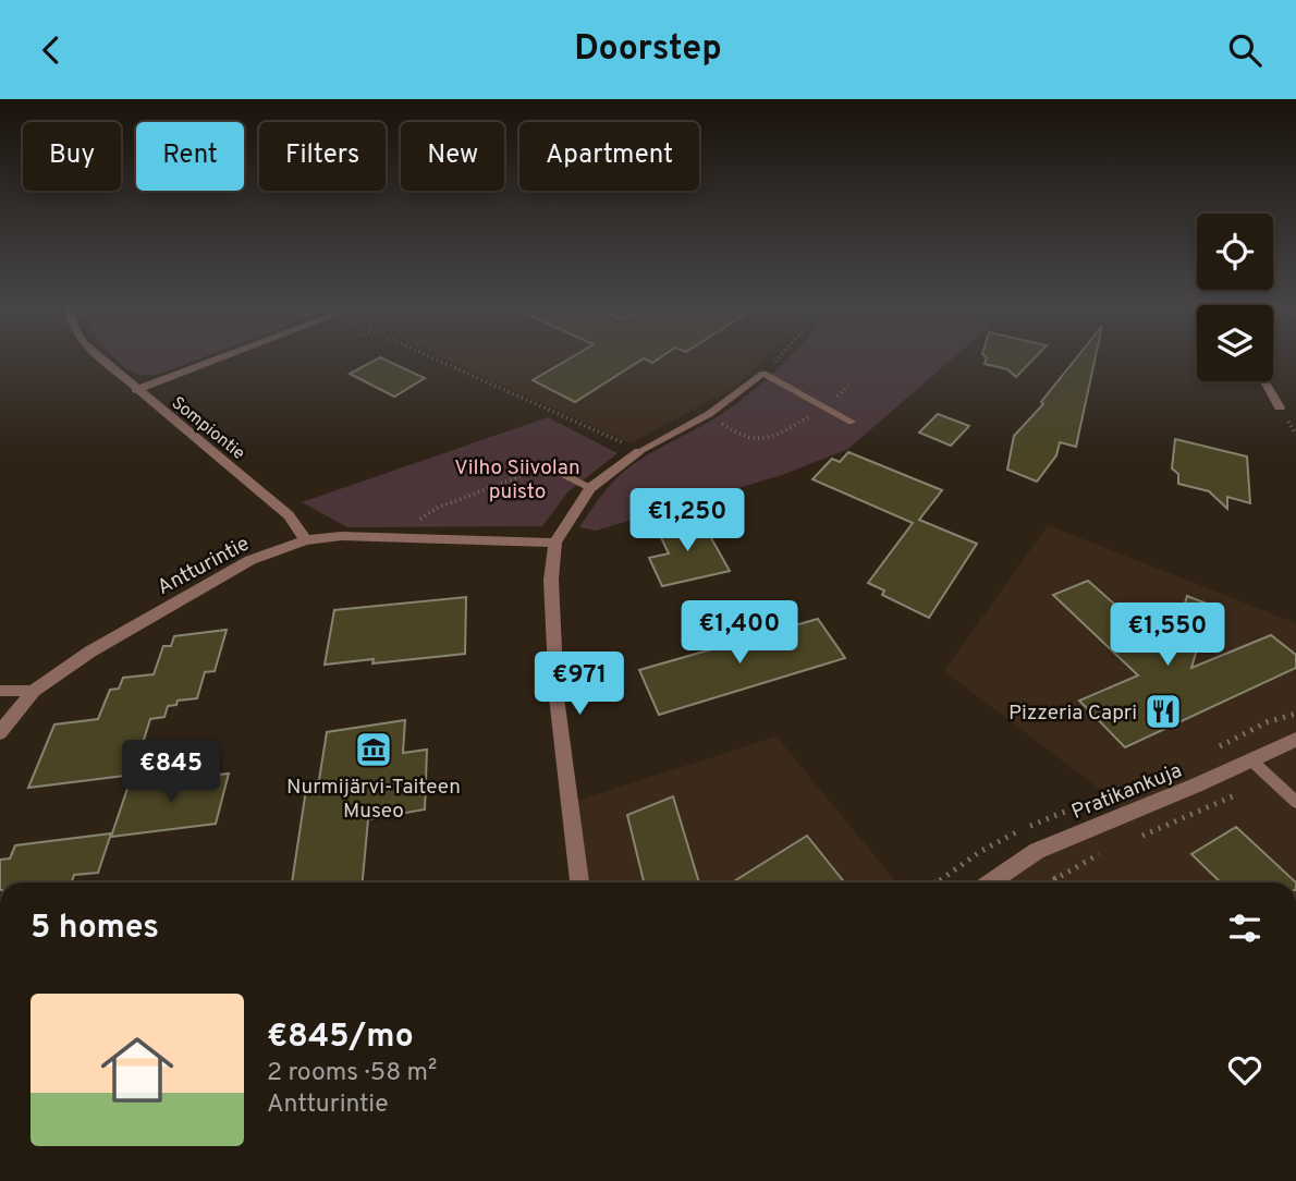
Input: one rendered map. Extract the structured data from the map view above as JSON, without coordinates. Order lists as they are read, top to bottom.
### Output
{
  "streets": {
    "street": ["Sompiontie", "Antturintie", "Pratikankuja"]
  },
  "crossings": [
    ["Sompiontie", "Antturintie"]
  ],
  "parks": ["Vilho Siivolan puisto"],
  "places": {
    "restaurant": ["Pizzeria Capri"],
    "museum": ["Nurmijärvi-Taiteen Museo"]
  },
  "page": {
    "header": "Doorstep",
    "chip": [
      "Buy",
      "Rent",
      "Filters",
      "New",
      "Apartment"
    ],
    "price": [
      "€1,250",
      "€1,400",
      "€1,550",
      "€971",
      "€845"
    ],
    "heading": "5 homes",
    "list": [
      {
        "name": "€845/mo",
        "note": "2 rooms · 58 m² · Antturintie"
      }
    ]
  }
}
